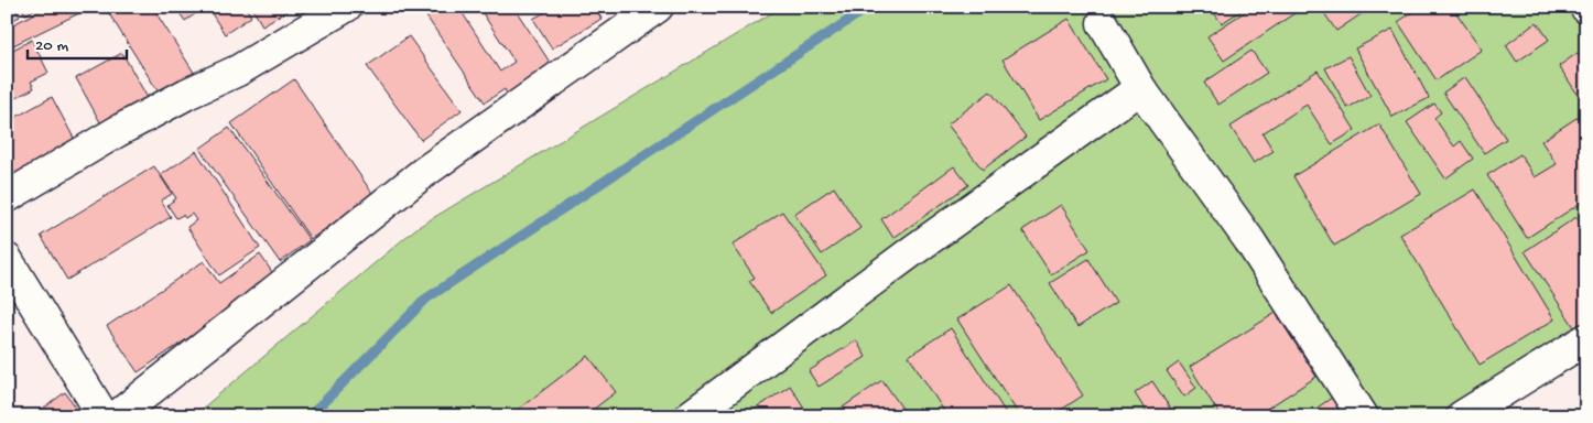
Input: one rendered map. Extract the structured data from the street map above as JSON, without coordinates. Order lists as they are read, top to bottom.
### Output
{
  "scale_bar": "20 m"
}
